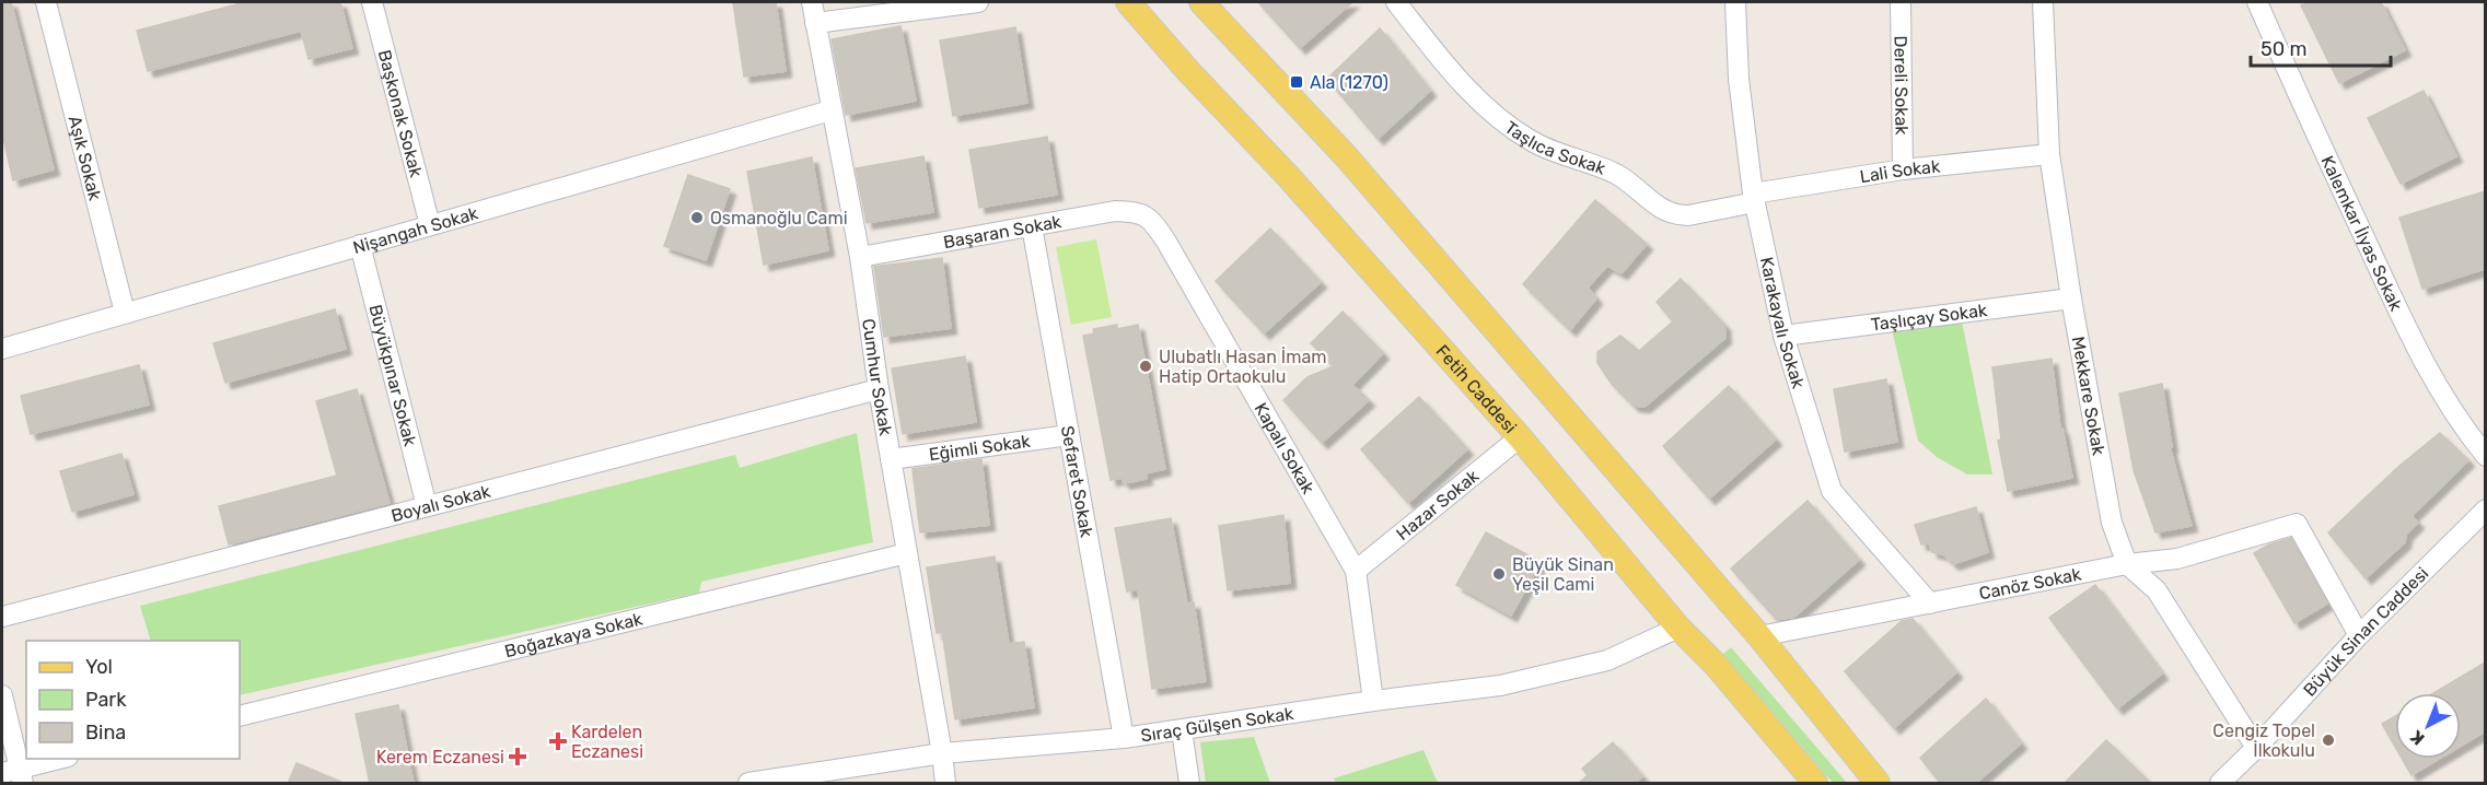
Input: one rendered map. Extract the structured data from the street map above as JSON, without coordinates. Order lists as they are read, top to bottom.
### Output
{
  "streets": {
    "main road": ["Fetih Caddesi"],
    "street": [
      "Dereli Sokak",
      "Başkonak Sokak",
      "Taşlıca Sokak",
      "Aşık Sokak",
      "Lali Sokak",
      "Nişangah Sokak",
      "Başaran Sokak",
      "Kalemkar İlyas Sokak",
      "Taşlıçay Sokak",
      "Karakayalı Sokak",
      "Büyükpınar Sokak",
      "Cumhur Sokak",
      "Mekkare Sokak",
      "Eğimli Sokak",
      "Kapalı Sokak",
      "Sefaret Sokak",
      "Boyalı Sokak",
      "Hazar Sokak",
      "Canöz Sokak",
      "Büyük Sinan Caddesi",
      "Boğazkaya Sokak",
      "Sıraç Gülşen Sokak"
    ]
  },
  "crossings": [
    ["Dereli Sokak", "Lali Sokak"],
    ["Başkonak Sokak", "Nişangah Sokak"],
    ["Taşlıca Sokak", "Lali Sokak"],
    ["Taşlıca Sokak", "Karakayalı Sokak"],
    ["Aşık Sokak", "Nişangah Sokak"],
    ["Lali Sokak", "Karakayalı Sokak"],
    ["Lali Sokak", "Mekkare Sokak"],
    ["Nişangah Sokak", "Büyükpınar Sokak"],
    ["Nişangah Sokak", "Cumhur Sokak"],
    ["Başaran Sokak", "Cumhur Sokak"],
    ["Başaran Sokak", "Kapalı Sokak"],
    ["Başaran Sokak", "Sefaret Sokak"],
    ["Taşlıçay Sokak", "Karakayalı Sokak"],
    ["Taşlıçay Sokak", "Mekkare Sokak"],
    ["Karakayalı Sokak", "Canöz Sokak"],
    ["Büyükpınar Sokak", "Boyalı Sokak"],
    ["Cumhur Sokak", "Eğimli Sokak"],
    ["Cumhur Sokak", "Boyalı Sokak"],
    ["Cumhur Sokak", "Boğazkaya Sokak"],
    ["Cumhur Sokak", "Sıraç Gülşen Sokak"],
    ["Fetih Caddesi", "Hazar Sokak"],
    ["Fetih Caddesi", "Sıraç Gülşen Sokak"],
    ["Mekkare Sokak", "Canöz Sokak"],
    ["Mekkare Sokak", "Büyük Sinan Caddesi"],
    ["Eğimli Sokak", "Sefaret Sokak"],
    ["Kapalı Sokak", "Hazar Sokak"],
    ["Kapalı Sokak", "Sıraç Gülşen Sokak"],
    ["Sefaret Sokak", "Sıraç Gülşen Sokak"],
    ["Canöz Sokak", "Büyük Sinan Caddesi"]
  ],
  "places": {
    "transit": ["Ala (1270)"],
    "other": [
      "Osmanoğlu Cami",
      "Ulubatlı Hasan İmam Hatip Ortaokulu",
      "Büyük Sinan Yeşil Cami",
      "Cengiz Topel İlkokulu"
    ],
    "health": ["Kardelen Eczanesi", "Kerem Eczanesi"]
  },
  "legend": ["Yol", "Park", "Bina"],
  "scale_bar": "50 m",
  "north": "bottom left"
}
